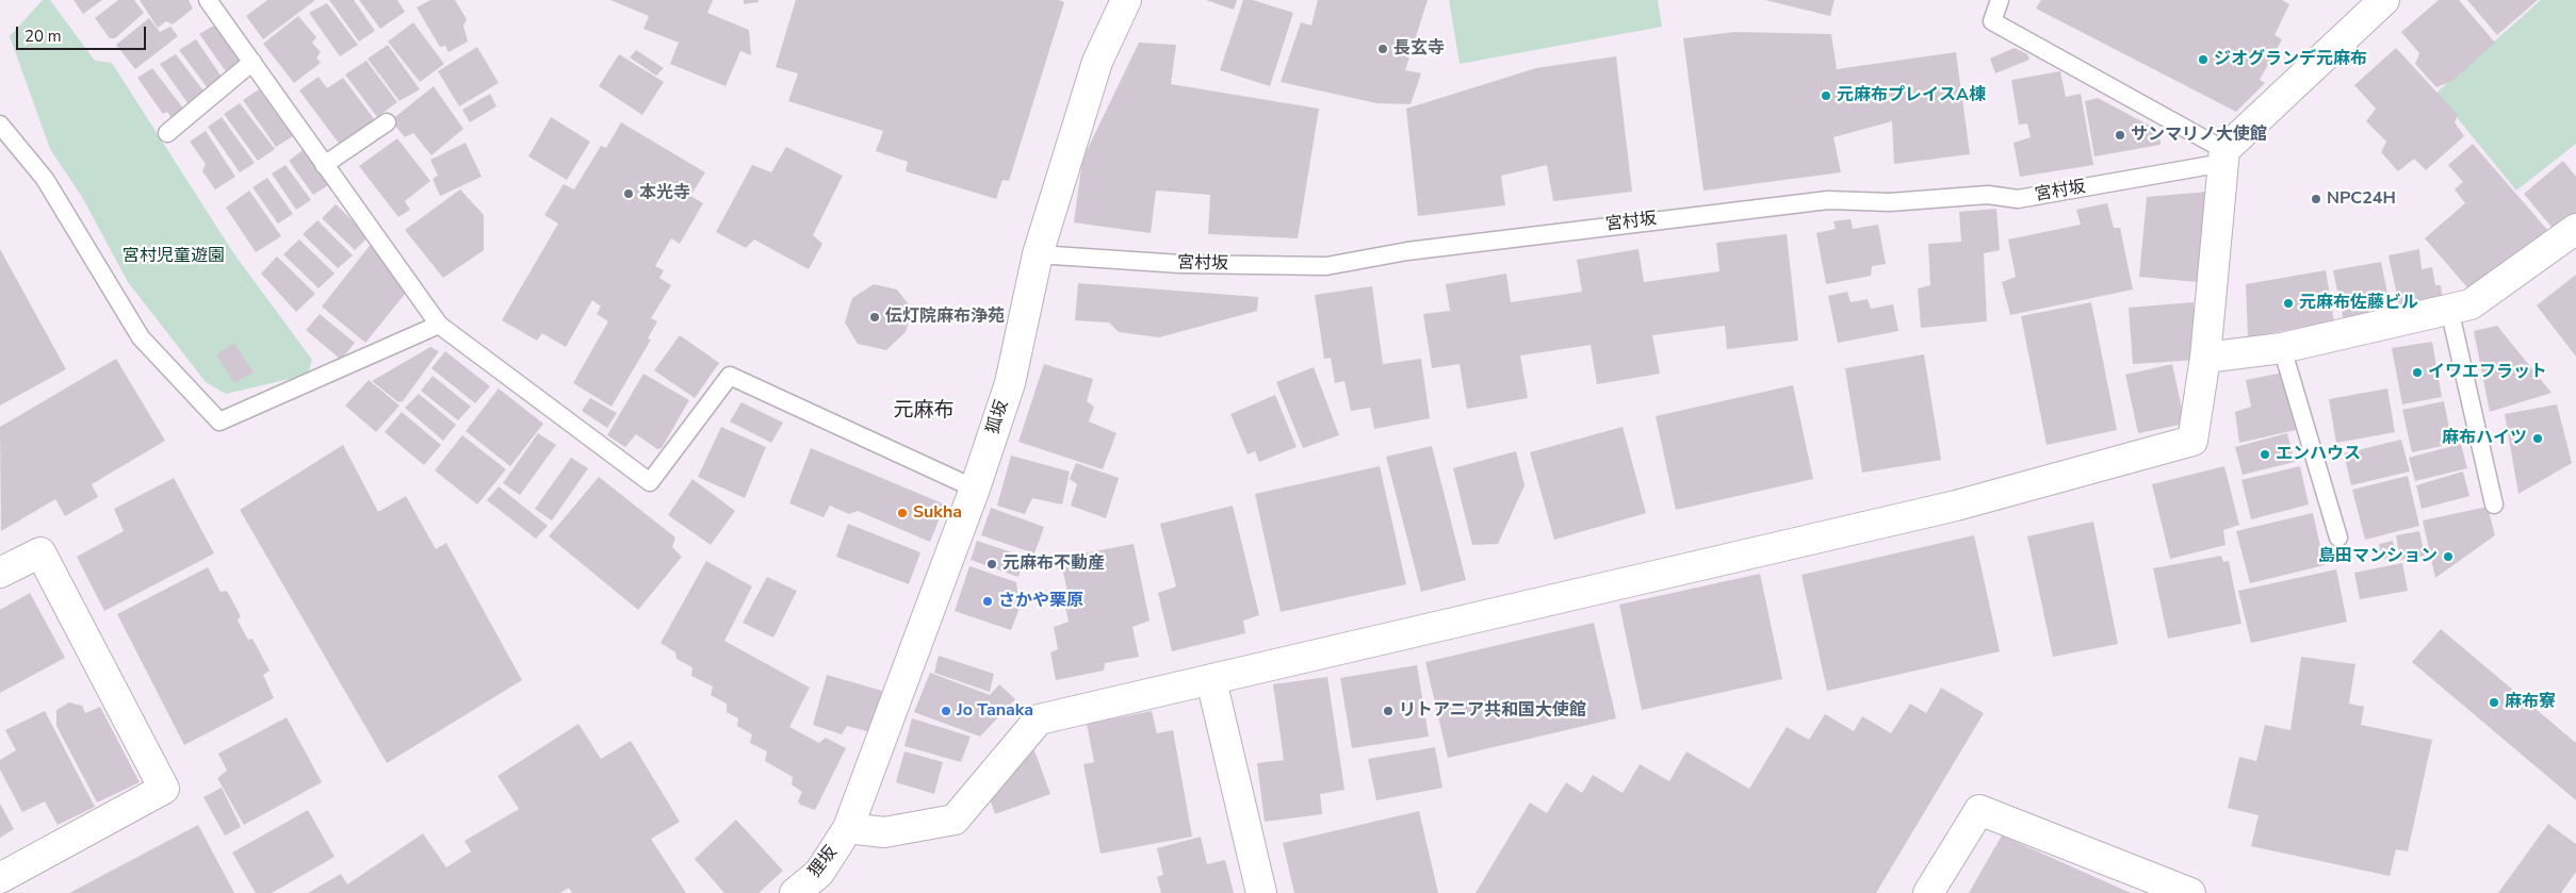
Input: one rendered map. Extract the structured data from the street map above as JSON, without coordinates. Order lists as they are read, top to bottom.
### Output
{
  "streets": {
    "street": ["狐坂", "狸坂"],
    "lane": ["宮村坂"]
  },
  "crossings": [
    ["宮村坂", "狐坂"],
    ["狐坂", "狸坂"]
  ],
  "districts": ["元麻布"],
  "parks": ["宮村児童遊園"],
  "places": [
    "長玄寺",
    "ジオグランデ元麻布",
    "元麻布プレイスA棟",
    "サンマリノ大使館",
    "本光寺",
    "NPC24H",
    "元麻布佐藤ビル",
    "伝灯院麻布浄苑",
    "イワエフラット",
    "麻布ハイツ",
    "エンハウス",
    "Sukha",
    "島田マンション",
    "元麻布不動産",
    "さかや栗原",
    "麻布寮",
    "Jo Tanaka",
    "リトアニア共和国大使館"
  ],
  "scale_bar": "20 m"
}
